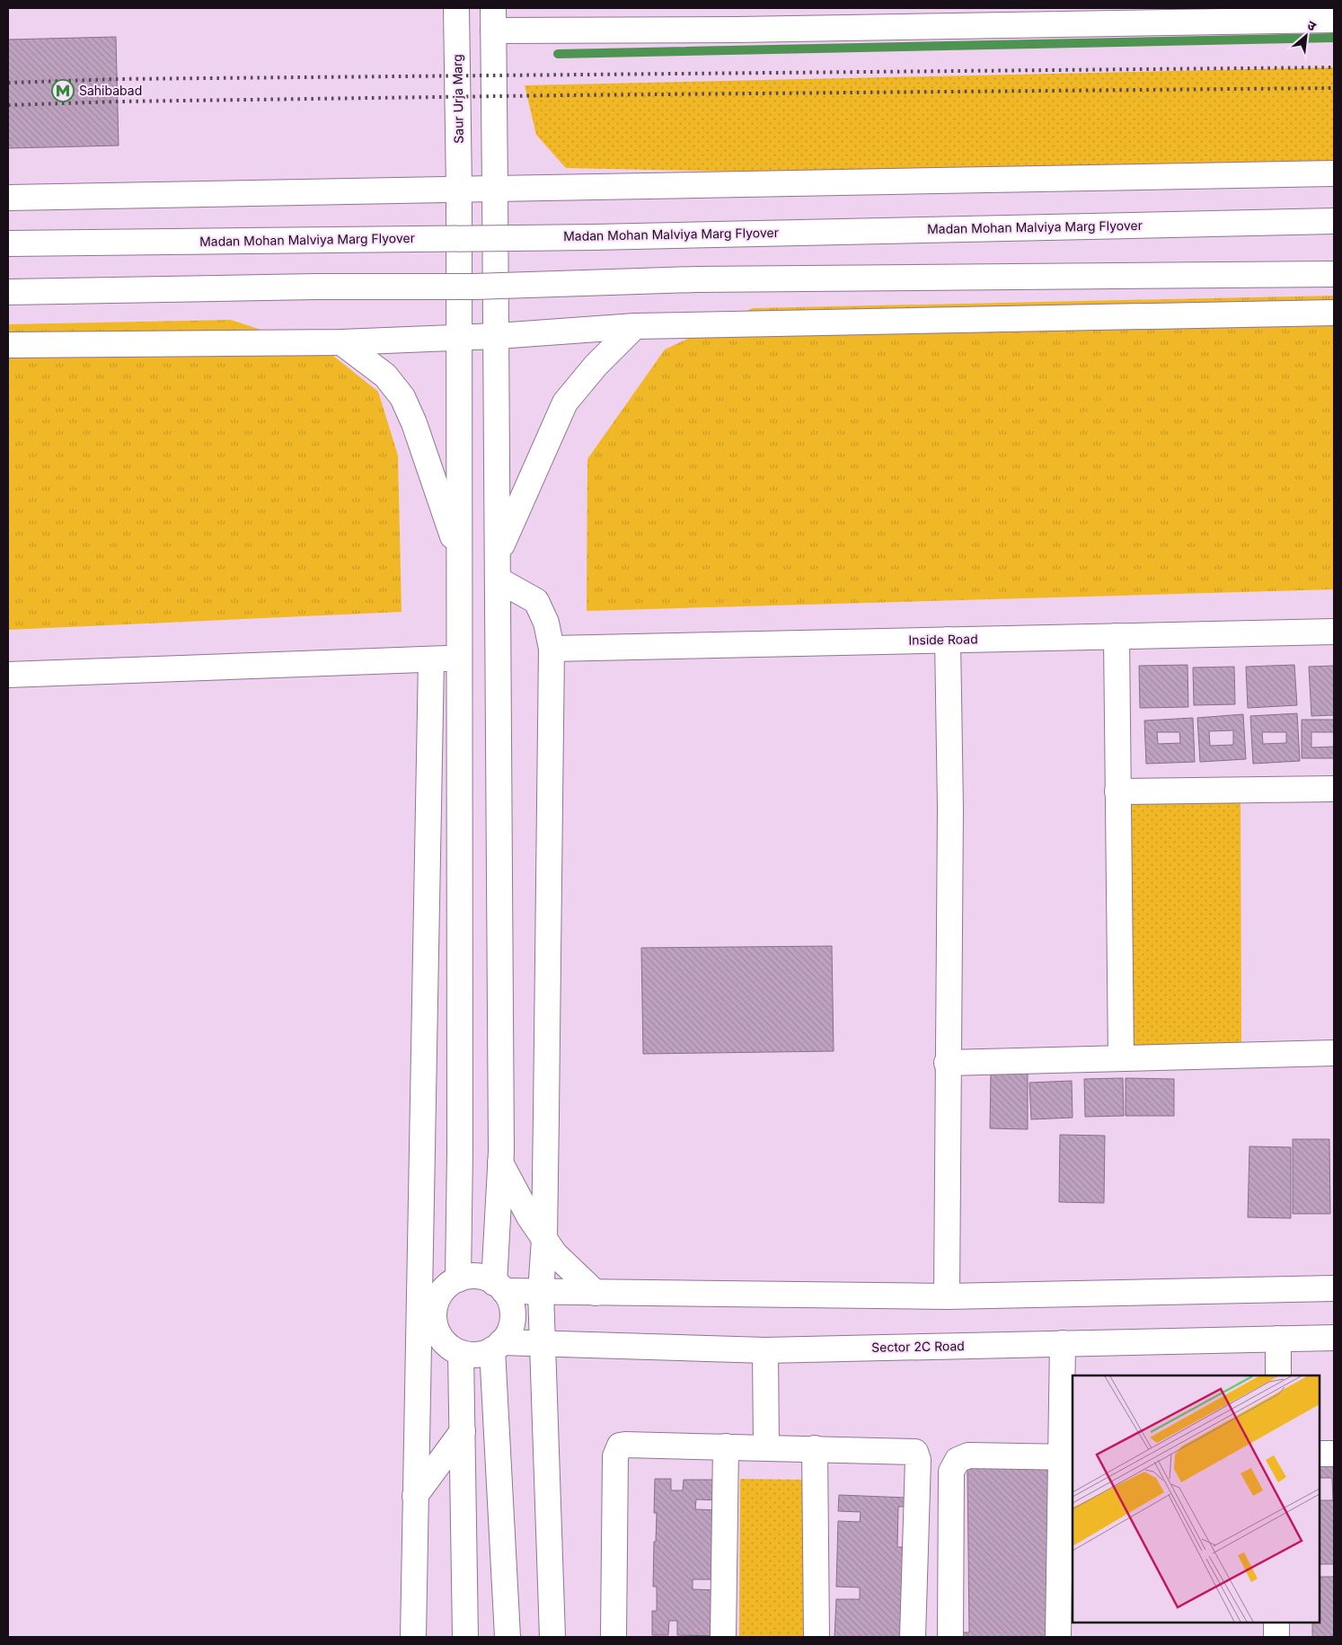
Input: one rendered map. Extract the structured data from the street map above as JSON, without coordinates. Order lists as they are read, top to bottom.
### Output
{
  "streets": {
    "street": [
      "Saur Urja Marg",
      "Madan Mohan Malviya Marg Flyover",
      "Inside Road",
      "Sector 2C Road"
    ]
  },
  "crossings": [
    ["Saur Urja Marg", "Sector 2C Road"]
  ],
  "places": {
    "metro station": ["Sahibabad"]
  },
  "north": "top right"
}
